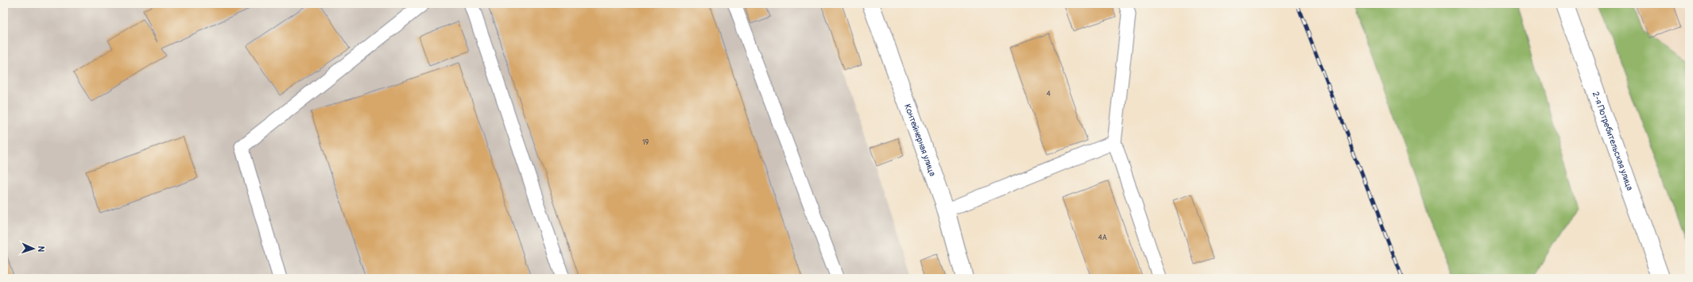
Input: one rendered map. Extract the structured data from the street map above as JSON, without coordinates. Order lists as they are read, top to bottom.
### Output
{
  "streets": {
    "street": ["Контейнерная улица", "2-я Потребительская улица"]
  },
  "house_numbers": ["4", "19", "4А"],
  "north": "right"
}
